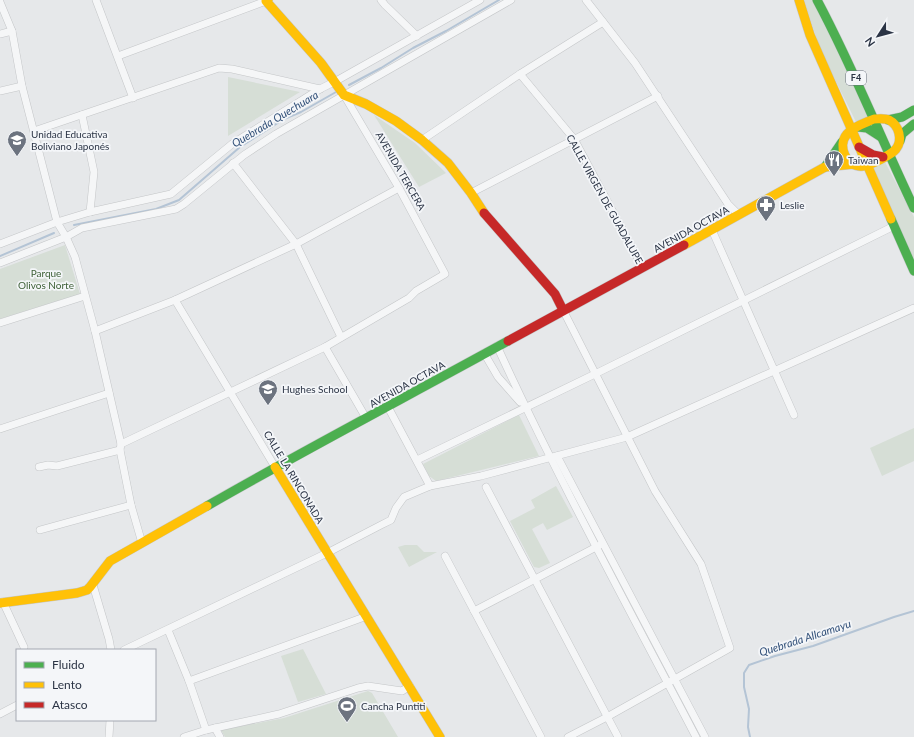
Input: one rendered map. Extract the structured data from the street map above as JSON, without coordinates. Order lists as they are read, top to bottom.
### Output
{
  "streets": {
    "main road": [
      "F4",
      "AVENIDA TERCERA",
      "AVENIDA OCTAVA",
      "CALLE LA RINCONADA"
    ],
    "street": ["CALLE VIRGEN DE GUADALUPE"]
  },
  "crossings": [
    ["F4", "AVENIDA OCTAVA"],
    ["CALLE VIRGEN DE GUADALUPE", "AVENIDA OCTAVA"],
    ["AVENIDA OCTAVA", "CALLE LA RINCONADA"]
  ],
  "water": ["Quebrada Quechuara", "Quebrada Allcamayu"],
  "parks": ["Parque Olivos Norte"],
  "places": {
    "school or university": ["Unidad Educativa Boliviano Japonés", "Hughes School"],
    "restaurant": ["Taiwan"],
    "pharmacy": ["Leslie"],
    "sports": ["Cancha Puntiti"]
  },
  "legend": ["Fluido", "Lento", "Atasco"],
  "north": "bottom left"
}
